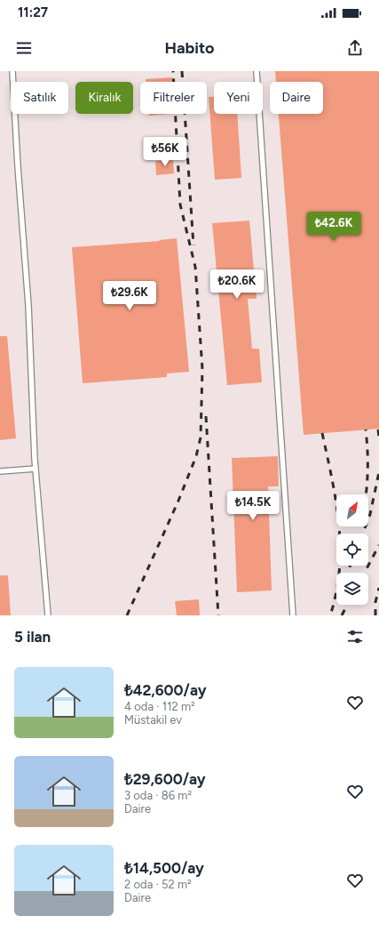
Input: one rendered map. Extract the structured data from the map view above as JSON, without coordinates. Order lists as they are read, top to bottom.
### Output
{
  "north": "top right",
  "page": {
    "status": "11:27",
    "header": "Habito",
    "chip": [
      "Satılık",
      "Kiralık",
      "Filtreler",
      "Yeni",
      "Daire"
    ],
    "price": [
      "₺56K",
      "₺42.6K",
      "₺20.6K",
      "₺29.6K",
      "₺14.5K"
    ],
    "heading": "5 ilan",
    "list": [
      {
        "name": "₺42,600/ay",
        "note": "4 oda · 112 m² · Müstakil ev"
      },
      {
        "name": "₺29,600/ay",
        "note": "3 oda · 86 m² · Daire"
      },
      {
        "name": "₺14,500/ay",
        "note": "2 oda · 52 m² · Daire"
      }
    ]
  }
}
